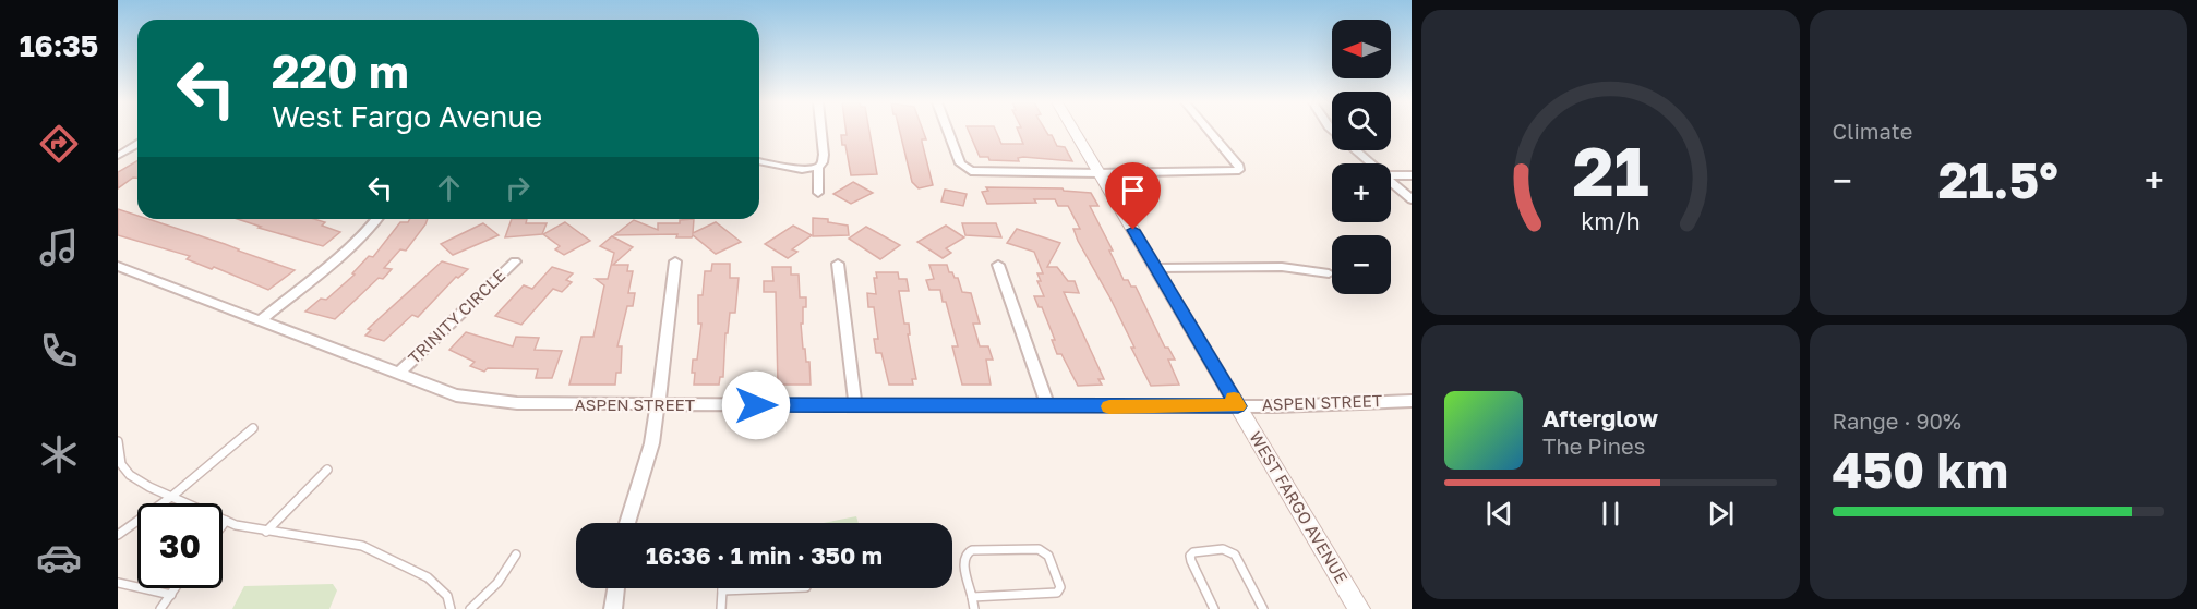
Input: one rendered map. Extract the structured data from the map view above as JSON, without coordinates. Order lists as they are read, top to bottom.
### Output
{
  "streets": {
    "main road": ["WEST FARGO AVENUE"],
    "street": ["TRINITY CIRCLE", "ASPEN STREET"]
  },
  "crossings": [
    ["TRINITY CIRCLE", "ASPEN STREET"],
    ["ASPEN STREET", "WEST FARGO AVENUE"]
  ],
  "north": "left",
  "page": {
    "tabs": "16:35",
    "tile": [
      "Climate",
      ["Range · 90%", "450 km"]
    ],
    "map_buttons": ["+", "−"],
    "turn": ["220 m", "West Fargo Avenue"],
    "heat": ["−", "21.5°", "+"],
    "song": ["Afterglow", "The Pines"],
    "limit": "30",
    "trip": "16:36 · 1 min · 350 m",
    "gauge": ["21", "km/h"]
  }
}
